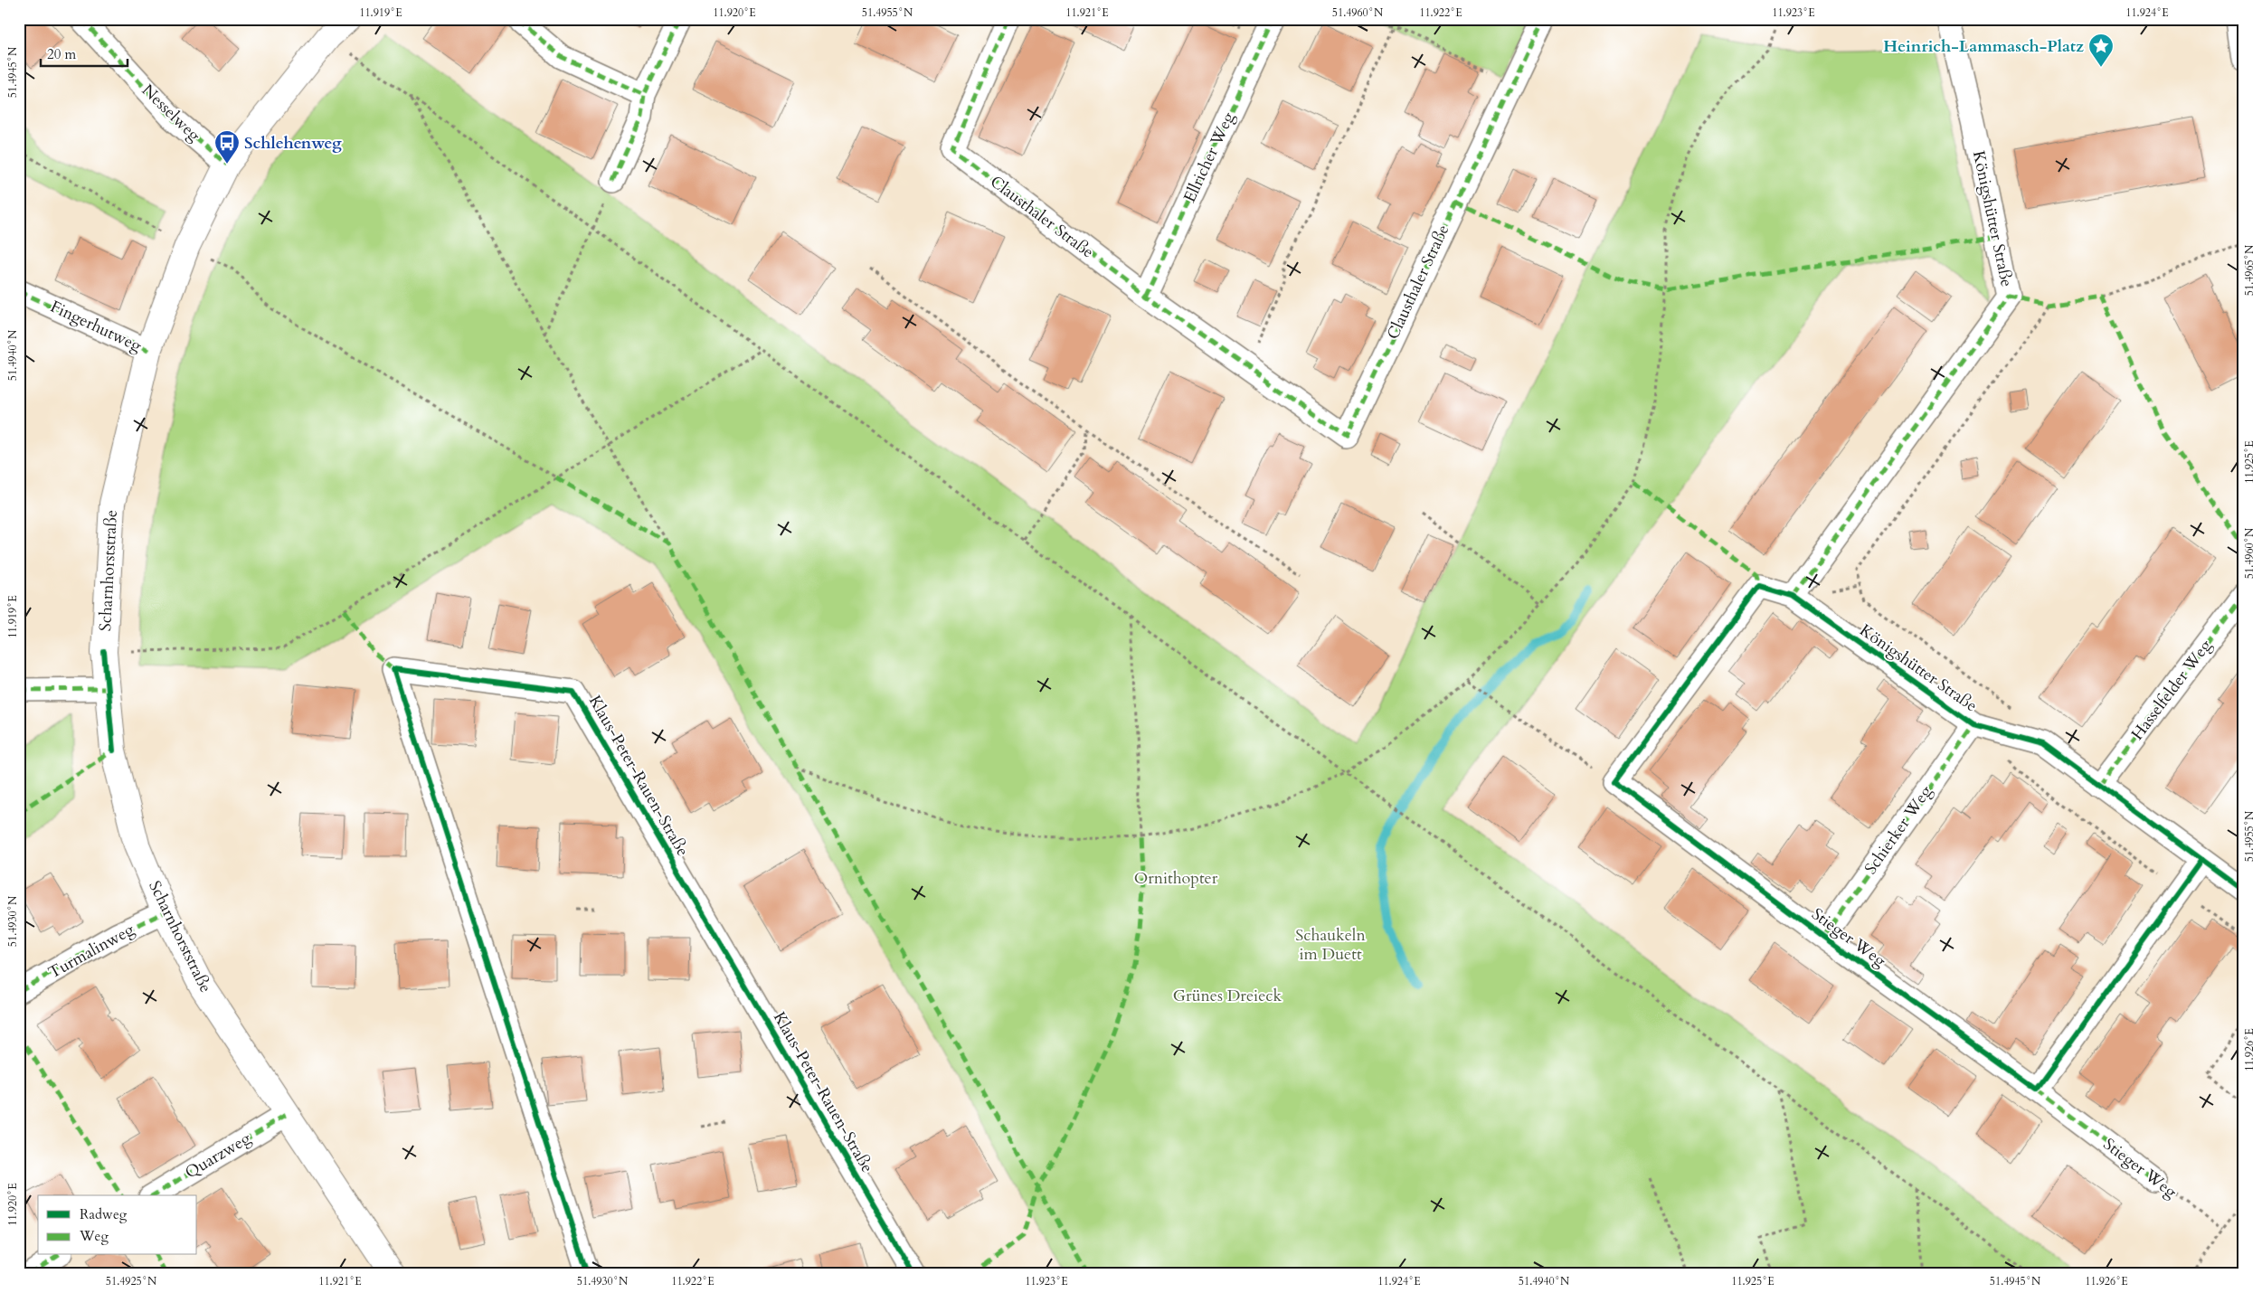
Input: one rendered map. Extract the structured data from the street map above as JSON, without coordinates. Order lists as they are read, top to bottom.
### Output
{
  "streets": {
    "street": [
      "Nesselweg",
      "Ellricher Weg",
      "Clausthaler Straße",
      "Königshütter Straße",
      "Fingerhutweg",
      "Scharnhorststraße",
      "Hasselfelder Weg",
      "Klaus-Peter-Rauen-Straße",
      "Schierker Weg",
      "Stieger Weg",
      "Turmalinweg",
      "Quarzweg"
    ]
  },
  "crossings": [
    ["Nesselweg", "Scharnhorststraße"],
    ["Ellricher Weg", "Clausthaler Straße"],
    ["Königshütter Straße", "Hasselfelder Weg"],
    ["Königshütter Straße", "Schierker Weg"],
    ["Königshütter Straße", "Stieger Weg"],
    ["Fingerhutweg", "Scharnhorststraße"],
    ["Scharnhorststraße", "Turmalinweg"],
    ["Scharnhorststraße", "Quarzweg"],
    ["Schierker Weg", "Stieger Weg"]
  ],
  "parks": ["Ornithopter", "Schaukeln im Duett", "Grünes Dreieck"],
  "places": {
    "place": ["Heinrich-Lammasch-Platz"],
    "bus stop": ["Schlehenweg"]
  },
  "legend": ["Radweg", "Weg"],
  "scale_bar": "20 m",
  "coordinates": [
    "11.919°E",
    "11.920°E",
    "51.4955°N",
    "11.921°E",
    "51.4960°N",
    "11.922°E",
    "11.923°E",
    "11.924°E",
    "51.4945°N",
    "51.4965°N",
    "51.4940°N",
    "11.925°E",
    "51.4930°N",
    "11.926°E",
    "51.4925°N"
  ]
}
